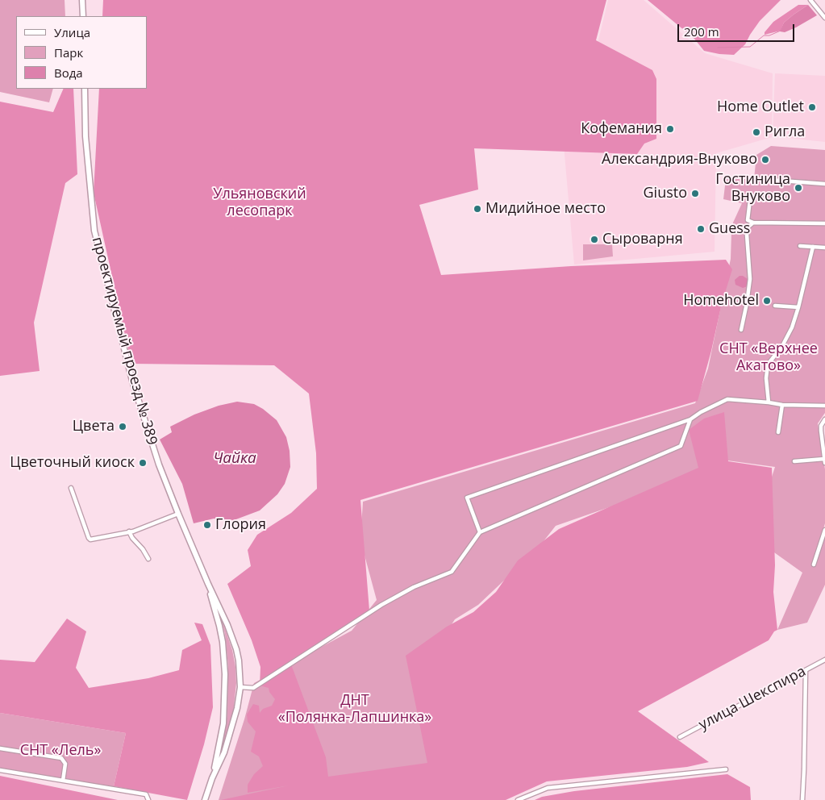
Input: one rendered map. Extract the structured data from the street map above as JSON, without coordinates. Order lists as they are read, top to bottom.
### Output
{
  "streets": {
    "main road": ["проектируемый проезд № 389"],
    "street": ["улица Шекспира"]
  },
  "water": ["Чайка"],
  "parks": [
    "Ульяновский лесопарк",
    "СНТ «Верхнее Акатово»",
    "ДНТ «Полянка-Лапшинка»",
    "СНТ «Лель»"
  ],
  "places": [
    "Home Outlet",
    "Кофемания",
    "Ригла",
    "Александрия-Внуково",
    "Гостиница Внуково",
    "Giusto",
    "Мидийное место",
    "Guess",
    "Сыроварня",
    "Homehotel",
    "Цвета",
    "Цветочный киоск",
    "Глория"
  ],
  "legend": ["Улица", "Парк", "Вода"],
  "scale_bar": "200 m"
}
